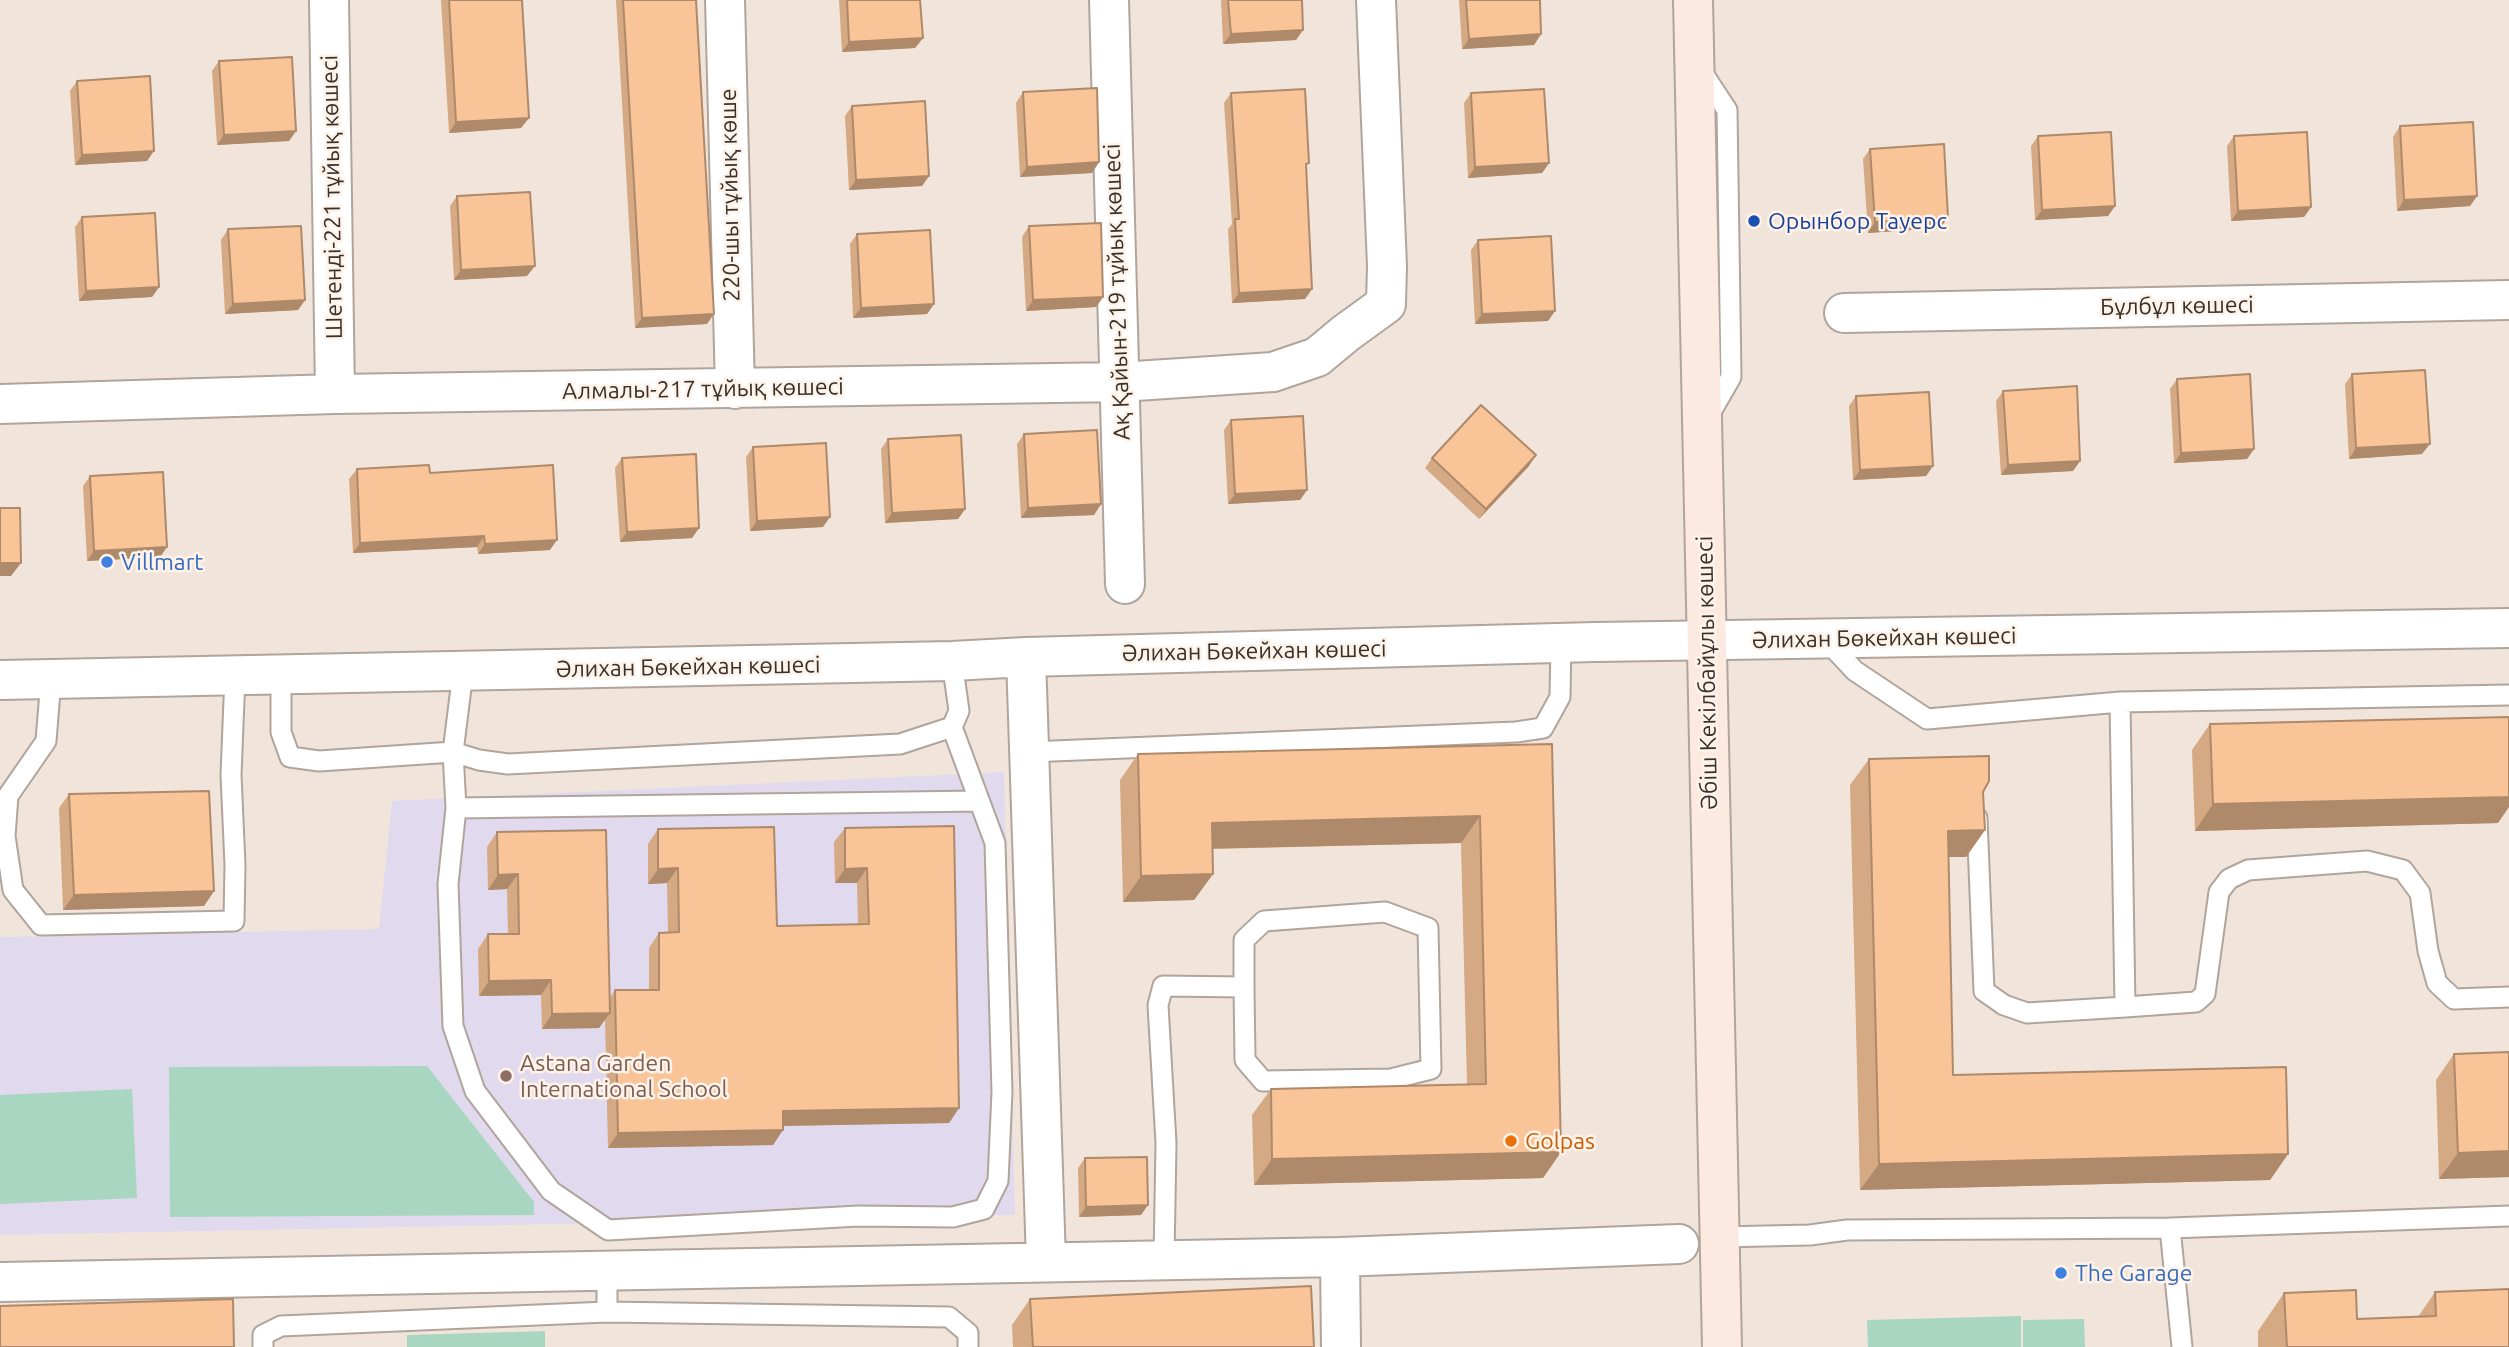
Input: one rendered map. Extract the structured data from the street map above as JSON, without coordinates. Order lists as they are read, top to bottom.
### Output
{
  "streets": {
    "street": [
      "220-шы тұйық көше",
      "Шетенді-221 тұйық көшесі",
      "Ақ Қайын-219 тұйық көшесі",
      "Бұлбұл көшесі",
      "Алмалы-217 тұйық көшесі",
      "Әлихан Бөкейхан көшесі",
      "Әбіш Кекілбайұлы көшесі"
    ]
  },
  "crossings": [
    ["220-шы тұйық көше", "Алмалы-217 тұйық көшесі"],
    ["Шетенді-221 тұйық көшесі", "Алмалы-217 тұйық көшесі"],
    ["Ақ Қайын-219 тұйық көшесі", "Алмалы-217 тұйық көшесі"],
    ["Әлихан Бөкейхан көшесі", "Әбіш Кекілбайұлы көшесі"]
  ],
  "places": [
    "Орынбор Тауерс",
    "Villmart",
    "Astana Garden International School",
    "Golpas",
    "The Garage"
  ]
}
